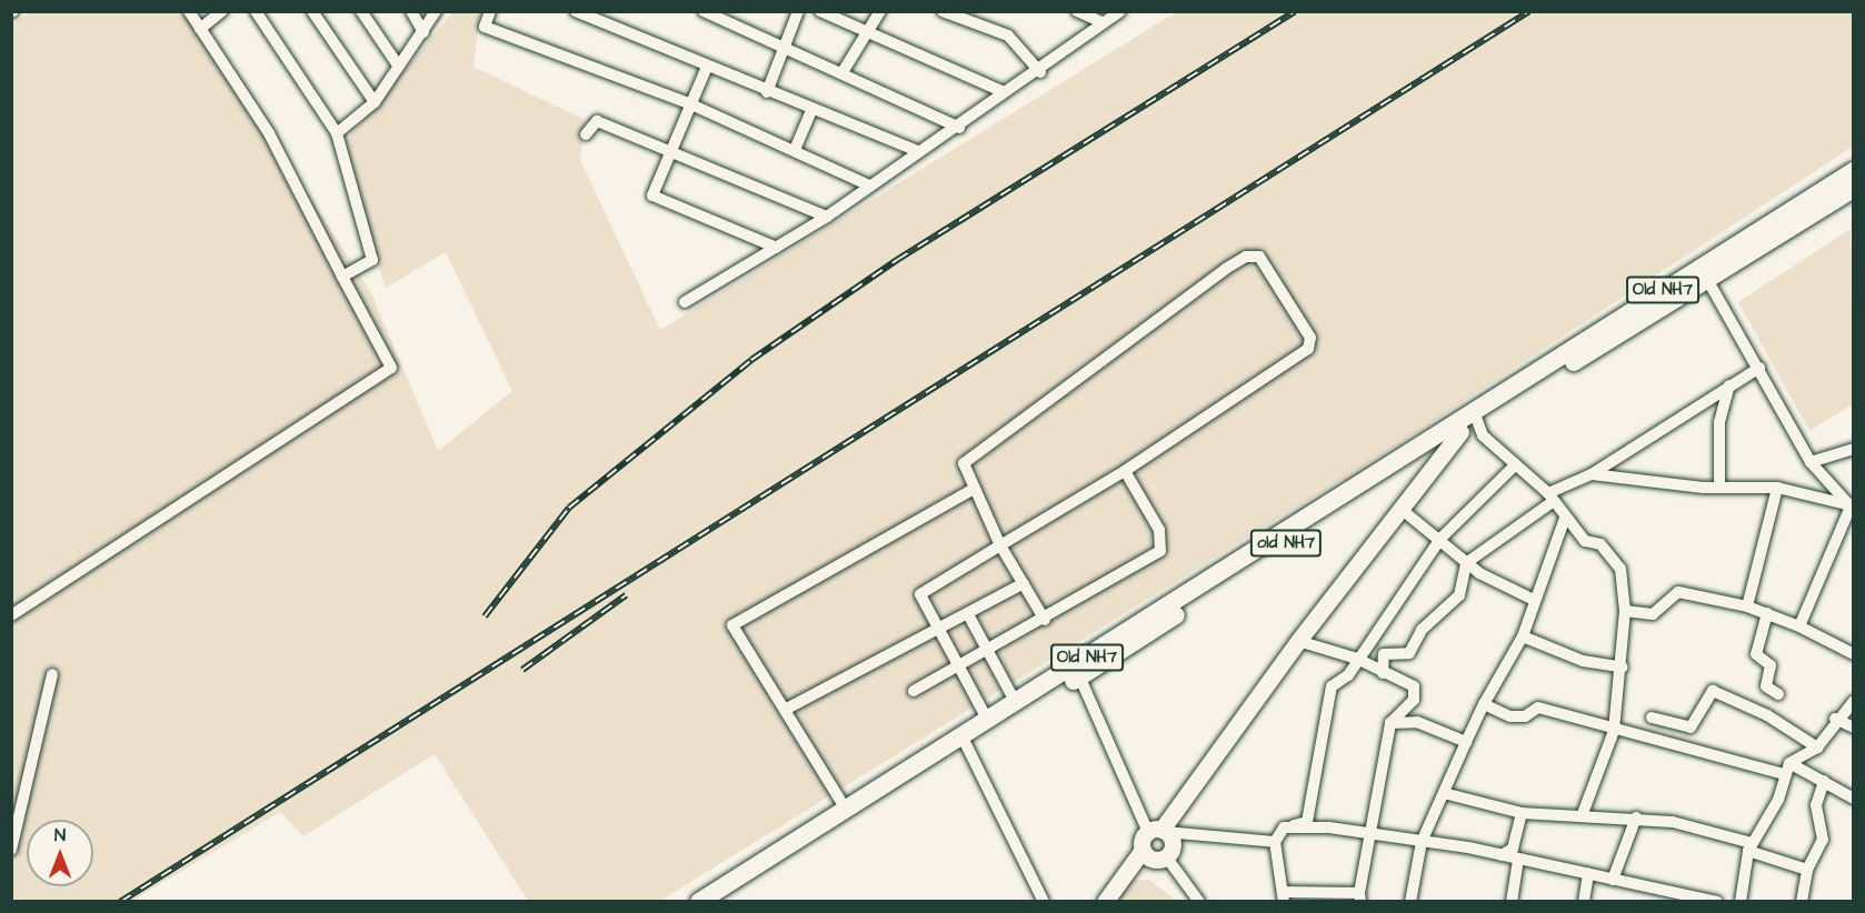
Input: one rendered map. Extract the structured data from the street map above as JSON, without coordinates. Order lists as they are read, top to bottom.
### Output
{
  "streets": {
    "main road": ["Old NH7", "old NH7"]
  },
  "crossings": [
    ["Old NH7", "old NH7"]
  ],
  "north": "top"
}
